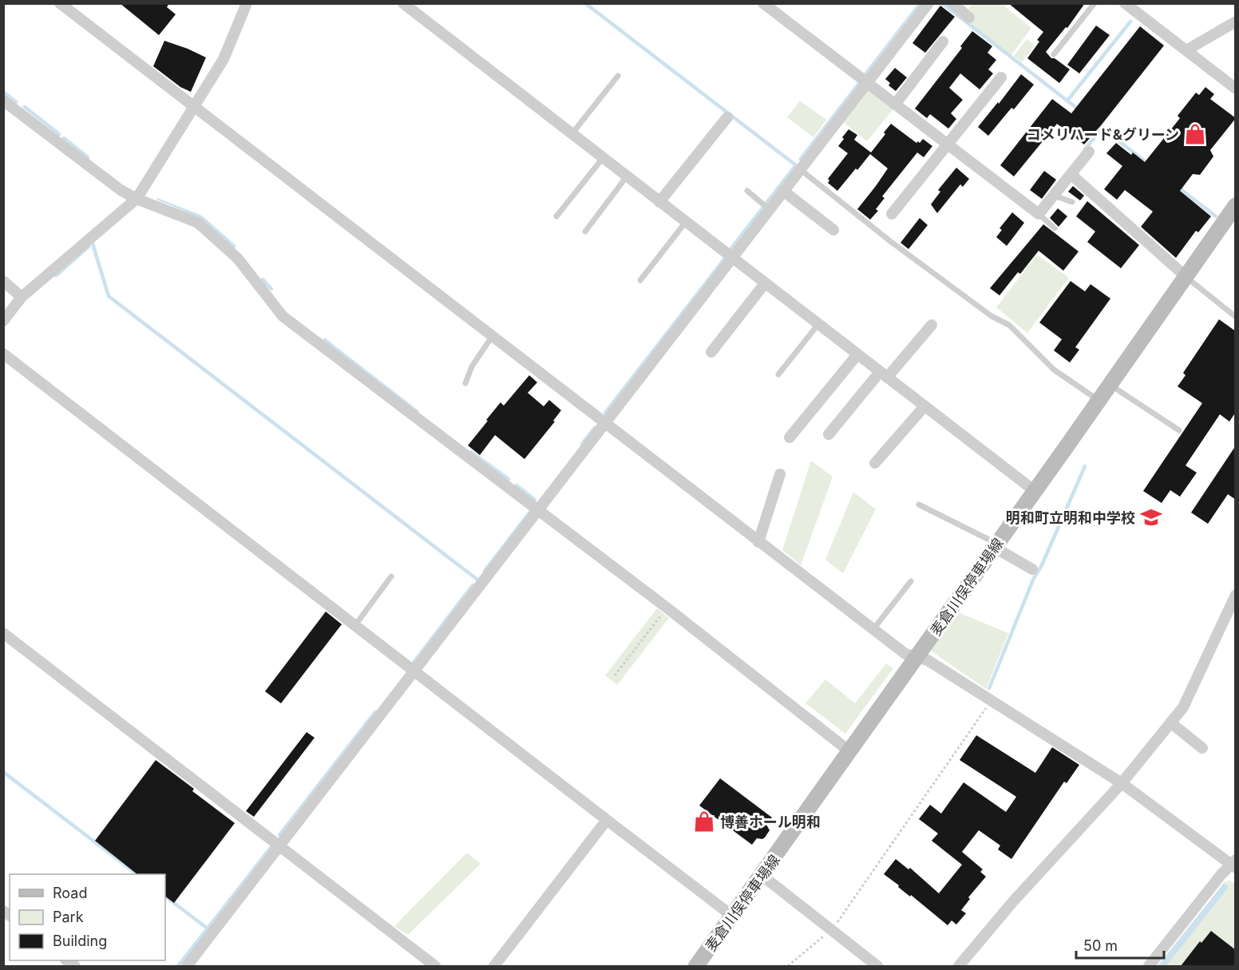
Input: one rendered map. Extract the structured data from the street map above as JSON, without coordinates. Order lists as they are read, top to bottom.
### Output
{
  "streets": {
    "main road": ["麦倉川俣停車場線"]
  },
  "places": {
    "shop": ["コメリハード&グリーン", "博善ホール明和"],
    "school or university": ["明和町立明和中学校"]
  },
  "legend": ["Road", "Park", "Building"],
  "scale_bar": "50 m"
}
